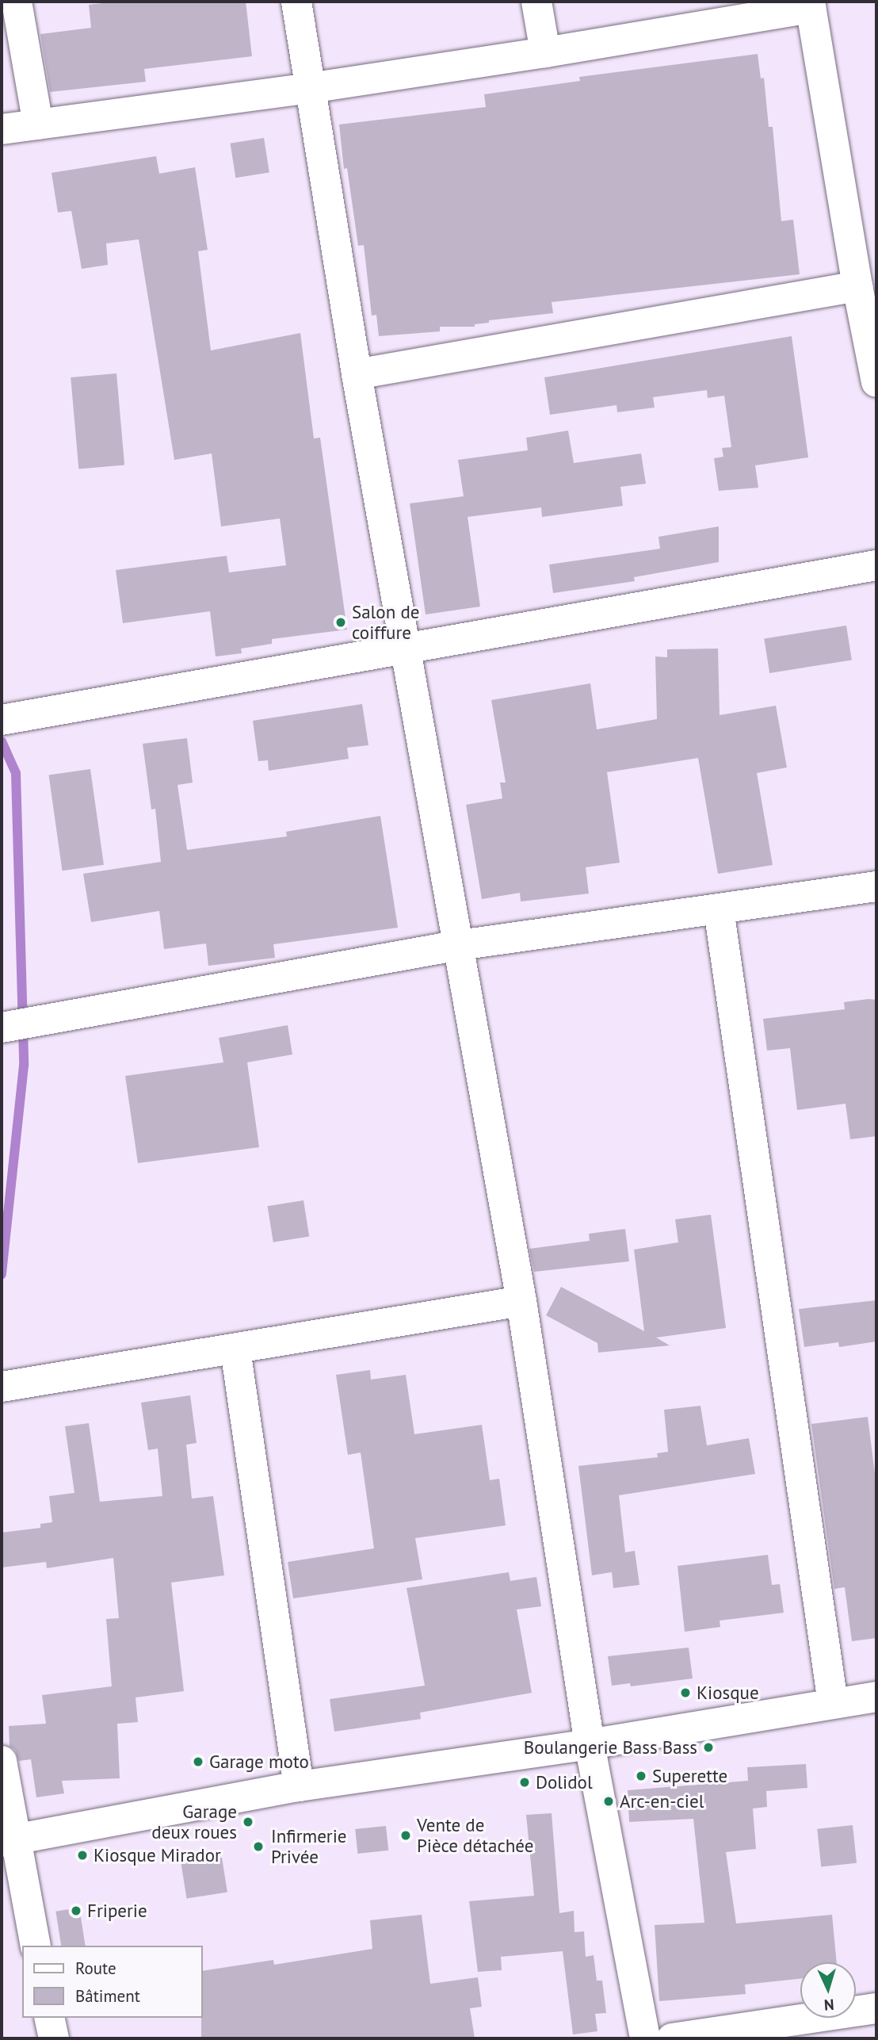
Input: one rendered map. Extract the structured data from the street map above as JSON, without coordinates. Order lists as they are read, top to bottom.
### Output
{
  "places": [
    "Salon de coiffure",
    "Kiosque",
    "Boulangerie Bass Bass",
    "Garage moto",
    "Superette",
    "Dolidol",
    "Arc-en-ciel",
    "Garage deux roues",
    "Vente de Pièce détachée",
    "Infirmerie Privée",
    "Kiosque Mirador",
    "Friperie"
  ],
  "legend": ["Route", "Bâtiment"],
  "north": "bottom"
}
